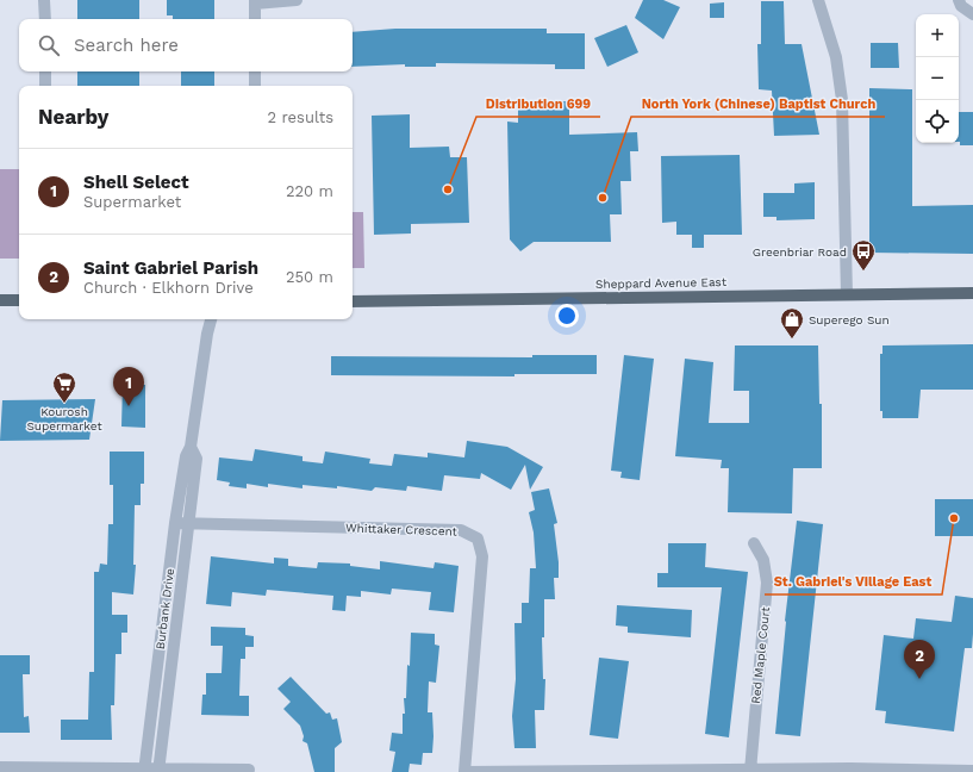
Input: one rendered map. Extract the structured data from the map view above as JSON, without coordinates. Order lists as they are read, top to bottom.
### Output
{
  "streets": {
    "main road": ["Sheppard Avenue East"],
    "street": ["Whittaker Crescent", "Burbank Drive", "Red Maple Court"]
  },
  "crossings": [
    ["Whittaker Crescent", "Burbank Drive"]
  ],
  "places": {
    "other": ["Distribution 699", "North York (Chinese) Baptist Church", "St. Gabriel's Village East"],
    "bus stop": ["Greenbriar Road"],
    "shop": ["Superego Sun"],
    "supermarket": ["Kourosh Supermarket"]
  },
  "page": {
    "map_buttons": ["+", "−"],
    "search": "Search here",
    "heading": ["Nearby", "2 results"],
    "list": [
      {
        "mark": "1",
        "name": "Shell Select",
        "note": "Supermarket",
        "value": "220 m"
      },
      {
        "mark": "2",
        "name": "Saint Gabriel Parish",
        "note": "Church · Elkhorn Drive",
        "value": "250 m"
      }
    ],
    "pins": ["1", "2"]
  }
}
